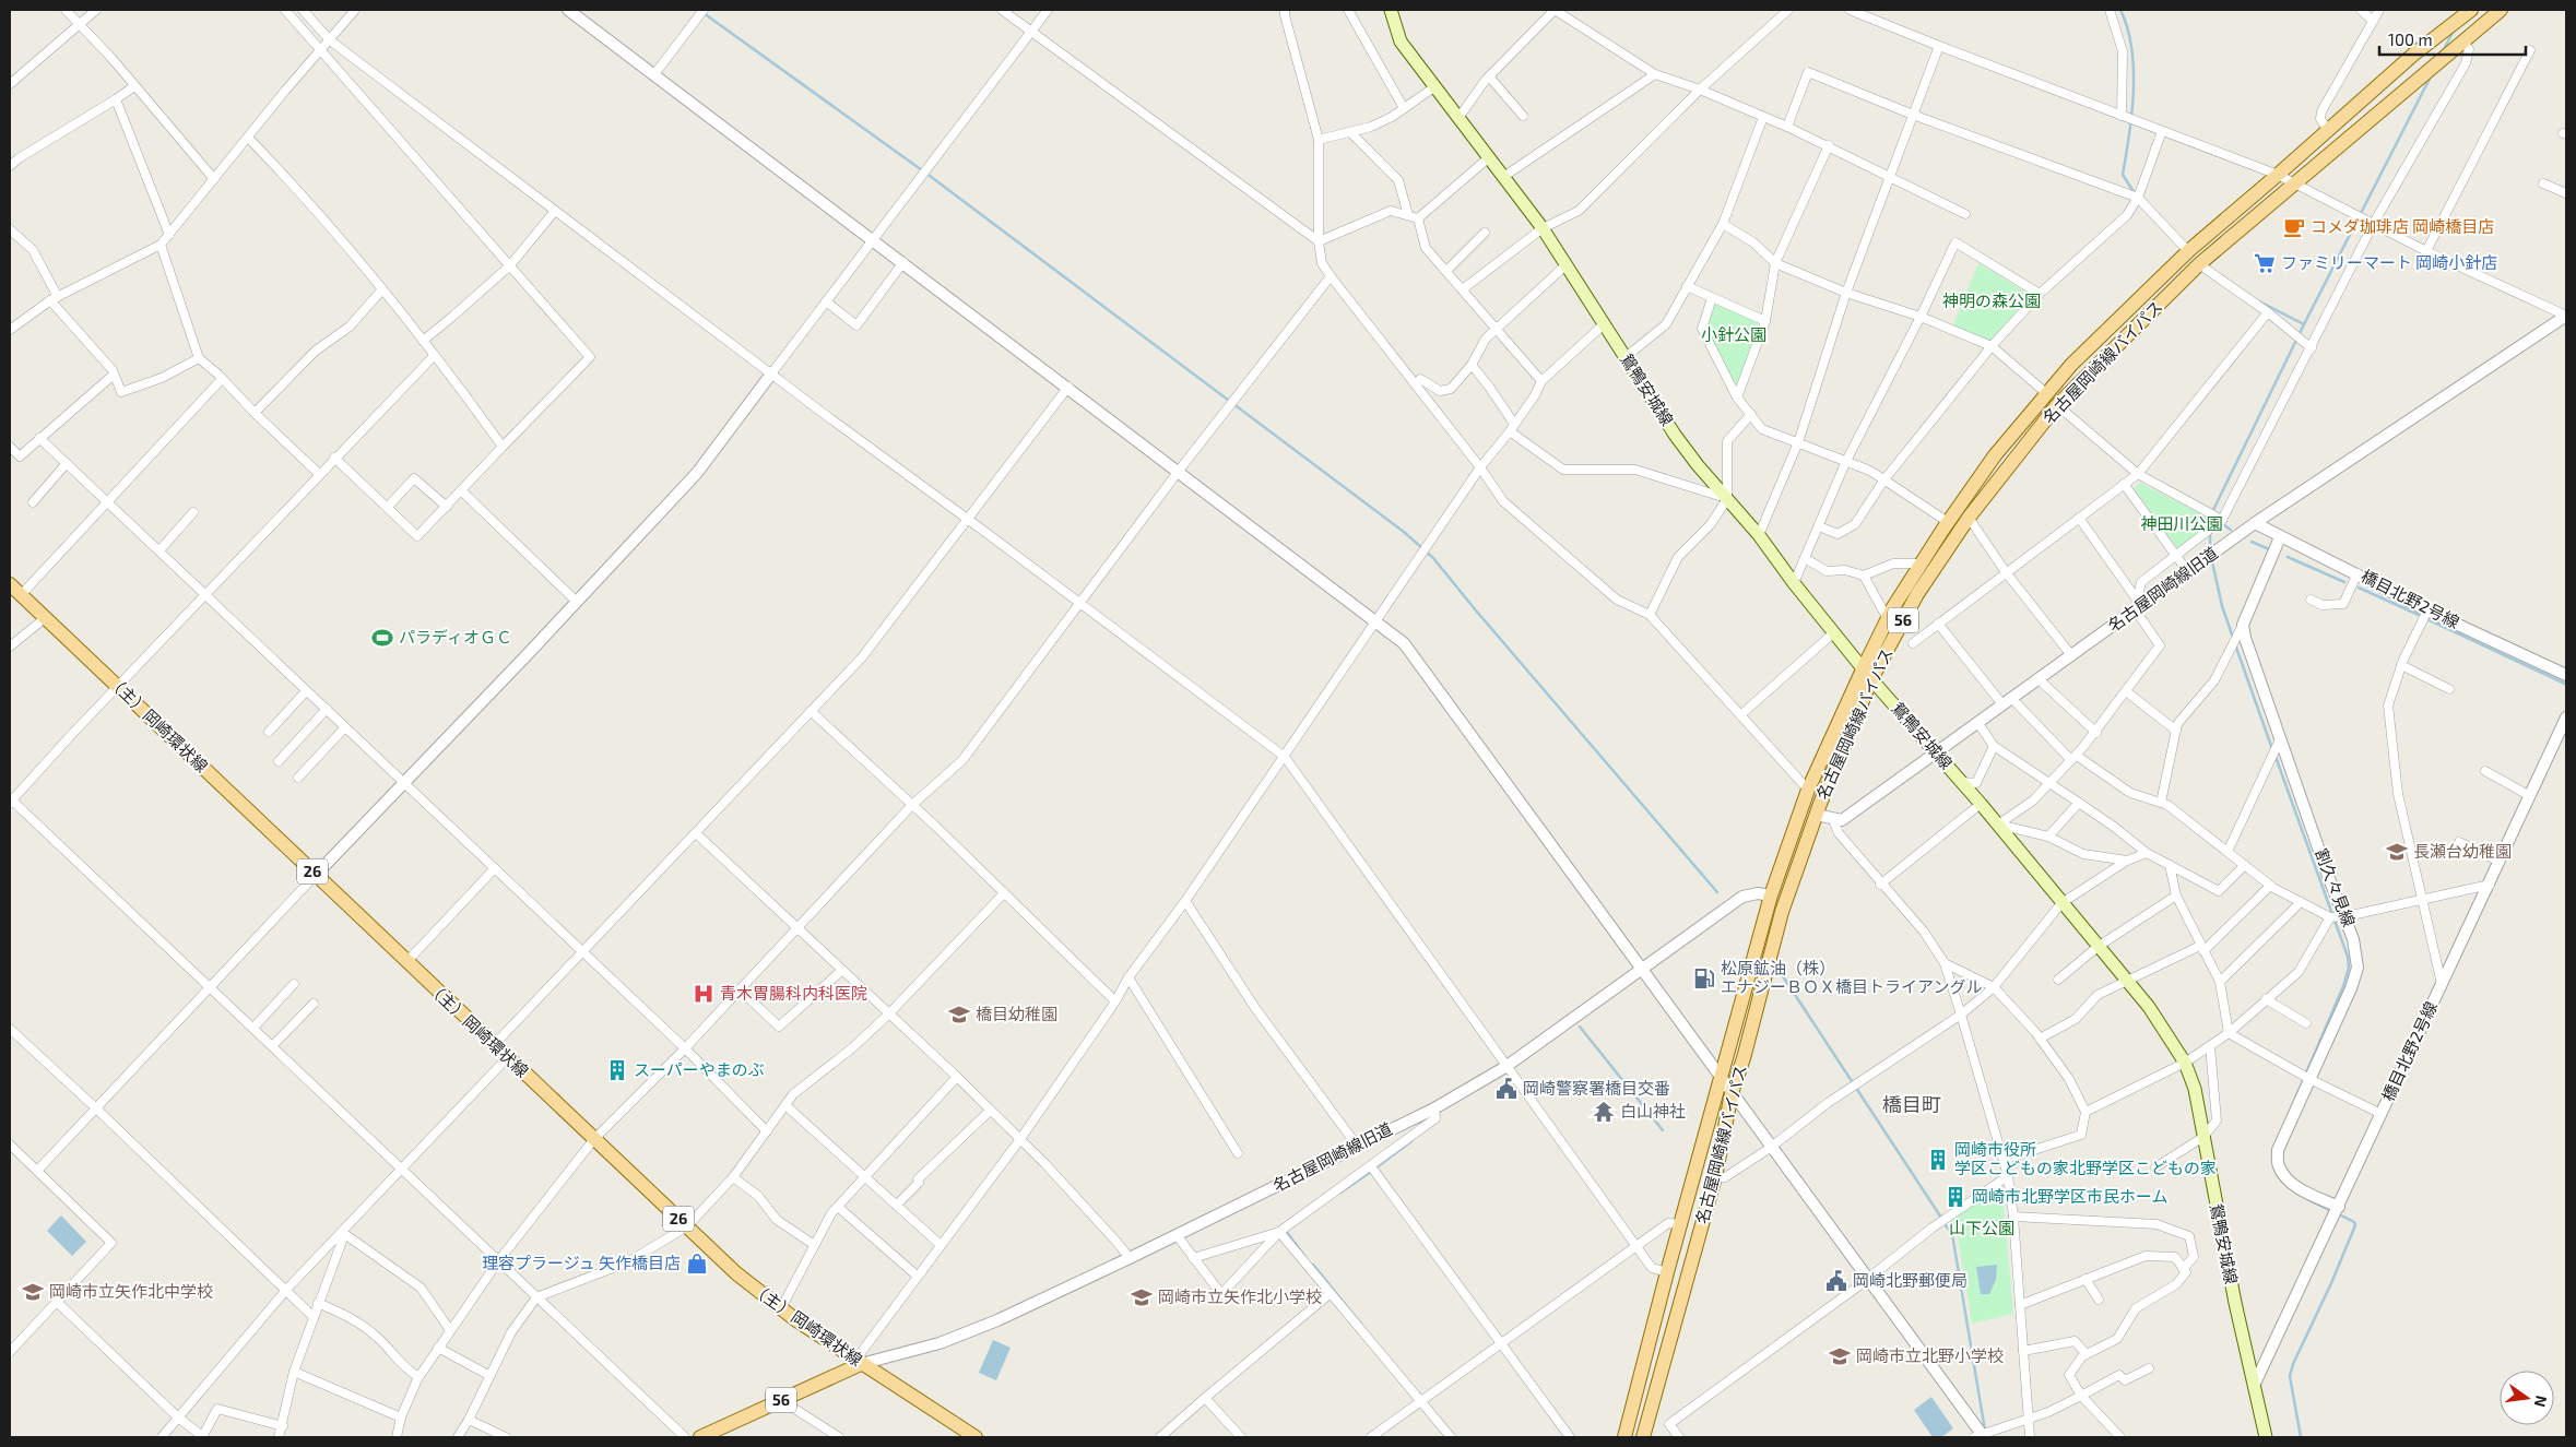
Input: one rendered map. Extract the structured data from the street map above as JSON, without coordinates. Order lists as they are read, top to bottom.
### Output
{
  "streets": {
    "main road": [
      "名古屋岡崎線バイパス",
      "鴛鴨安城線",
      "56",
      "（主）岡崎環状線",
      "26"
    ],
    "street": ["名古屋岡崎線旧道", "橋目北野2号線", "割久々見線"]
  },
  "crossings": [
    ["名古屋岡崎線バイパス", "鴛鴨安城線"],
    ["名古屋岡崎線バイパス", "名古屋岡崎線旧道"],
    ["鴛鴨安城線", "名古屋岡崎線旧道"],
    ["鴛鴨安城線", "橋目北野2号線"],
    ["名古屋岡崎線旧道", "橋目北野2号線"],
    ["名古屋岡崎線旧道", "56"],
    ["名古屋岡崎線旧道", "（主）岡崎環状線"],
    ["橋目北野2号線", "割久々見線"],
    ["56", "（主）岡崎環状線"]
  ],
  "districts": ["橋目町"],
  "parks": [
    "神明の森公園",
    "小針公園",
    "神田川公園",
    "山下公園"
  ],
  "places": {
    "cafe": ["コメダ珈琲店 岡崎橋目店"],
    "supermarket": ["ファミリーマート 岡崎小針店"],
    "sports": ["パラディオＧＣ"],
    "school or university": [
      "長瀬台幼稚園",
      "橋目幼稚園",
      "岡崎市立矢作北中学校",
      "岡崎市立矢作北小学校",
      "岡崎市立北野小学校"
    ],
    "fuel station": ["松原鉱油（株） エナジーＢＯＸ橋目トライアングル"],
    "hospital": ["青木胃腸科内科医院"],
    "building": ["スーパーやまのぶ", "岡崎市役所 学区こどもの家北野学区こどもの家", "岡崎市北野学区市民ホーム"],
    "public building": ["岡崎警察署橋目交番", "岡崎北野郵便局"],
    "temple": ["白山神社"],
    "shop": ["理容プラージュ 矢作橋目店"]
  },
  "scale_bar": "100 m",
  "north": "right"
}
